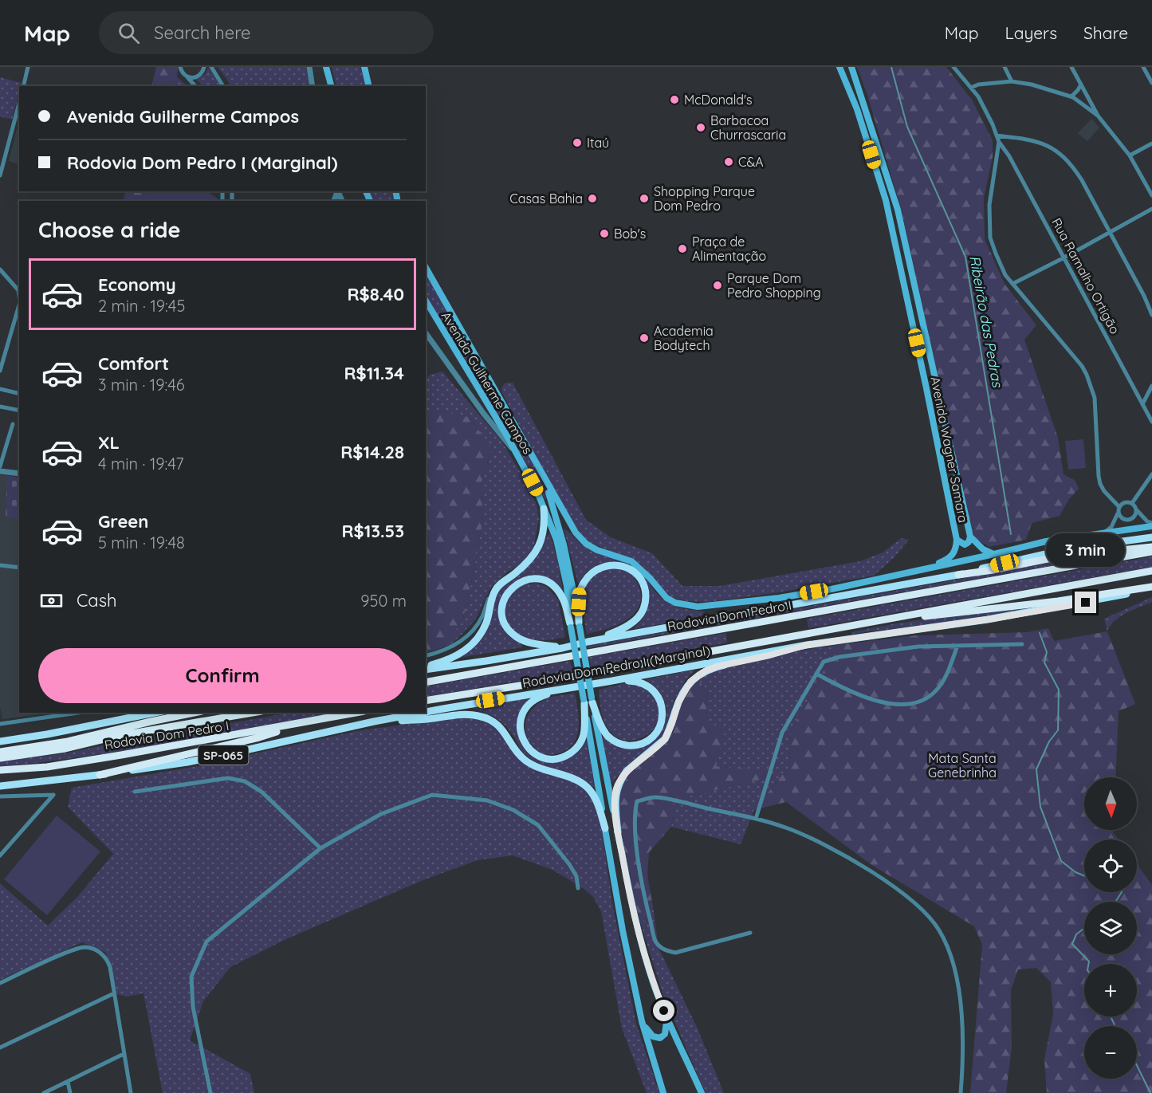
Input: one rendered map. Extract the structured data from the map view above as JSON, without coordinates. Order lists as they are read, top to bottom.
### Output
{
  "streets": {
    "highway": ["Rodovia Dom Pedro I", "Rodovia Dom Pedro I (Marginal)", "SP-065"],
    "main road": ["Avenida Guilherme Campos", "Avenida Wagner Samara"],
    "street": ["Rua Ramalho Ortigão"]
  },
  "crossings": [
    ["Avenida Guilherme Campos", "Avenida Wagner Samara"]
  ],
  "water": ["Ribeirão das Pedras"],
  "parks": ["Mata Santa Genebrinha"],
  "places": [
    "McDonald's",
    "Barbacoa Churrascaria",
    "Itaú",
    "C&A",
    "Casas Bahia",
    "Shopping Parque Dom Pedro",
    "Bob's",
    "Praça de Alimentação",
    "Parque Dom Pedro Shopping",
    "Academia Bodytech"
  ],
  "north": "bottom",
  "page": {
    "header": "Map",
    "search": "Search here",
    "nav": ["Map", "Layers", "Share"],
    "banner": ["Avenida Guilherme Campos", "Rodovia Dom Pedro I (Marginal)"],
    "heading": "Choose a ride",
    "list": [
      {
        "name": "Economy",
        "note": "2 min · 19:45",
        "value": "R$8.40"
      },
      {
        "name": "Comfort",
        "note": "3 min · 19:46",
        "value": "R$11.34"
      },
      {
        "name": "XL",
        "note": "4 min · 19:47",
        "value": "R$14.28"
      },
      {
        "name": "Green",
        "note": "5 min · 19:48",
        "value": "R$13.53"
      }
    ],
    "bubble": "3 min",
    "pay": ["Cash", "950 m"],
    "buttons": "Confirm",
    "map_buttons": ["+", "−"]
  }
}
